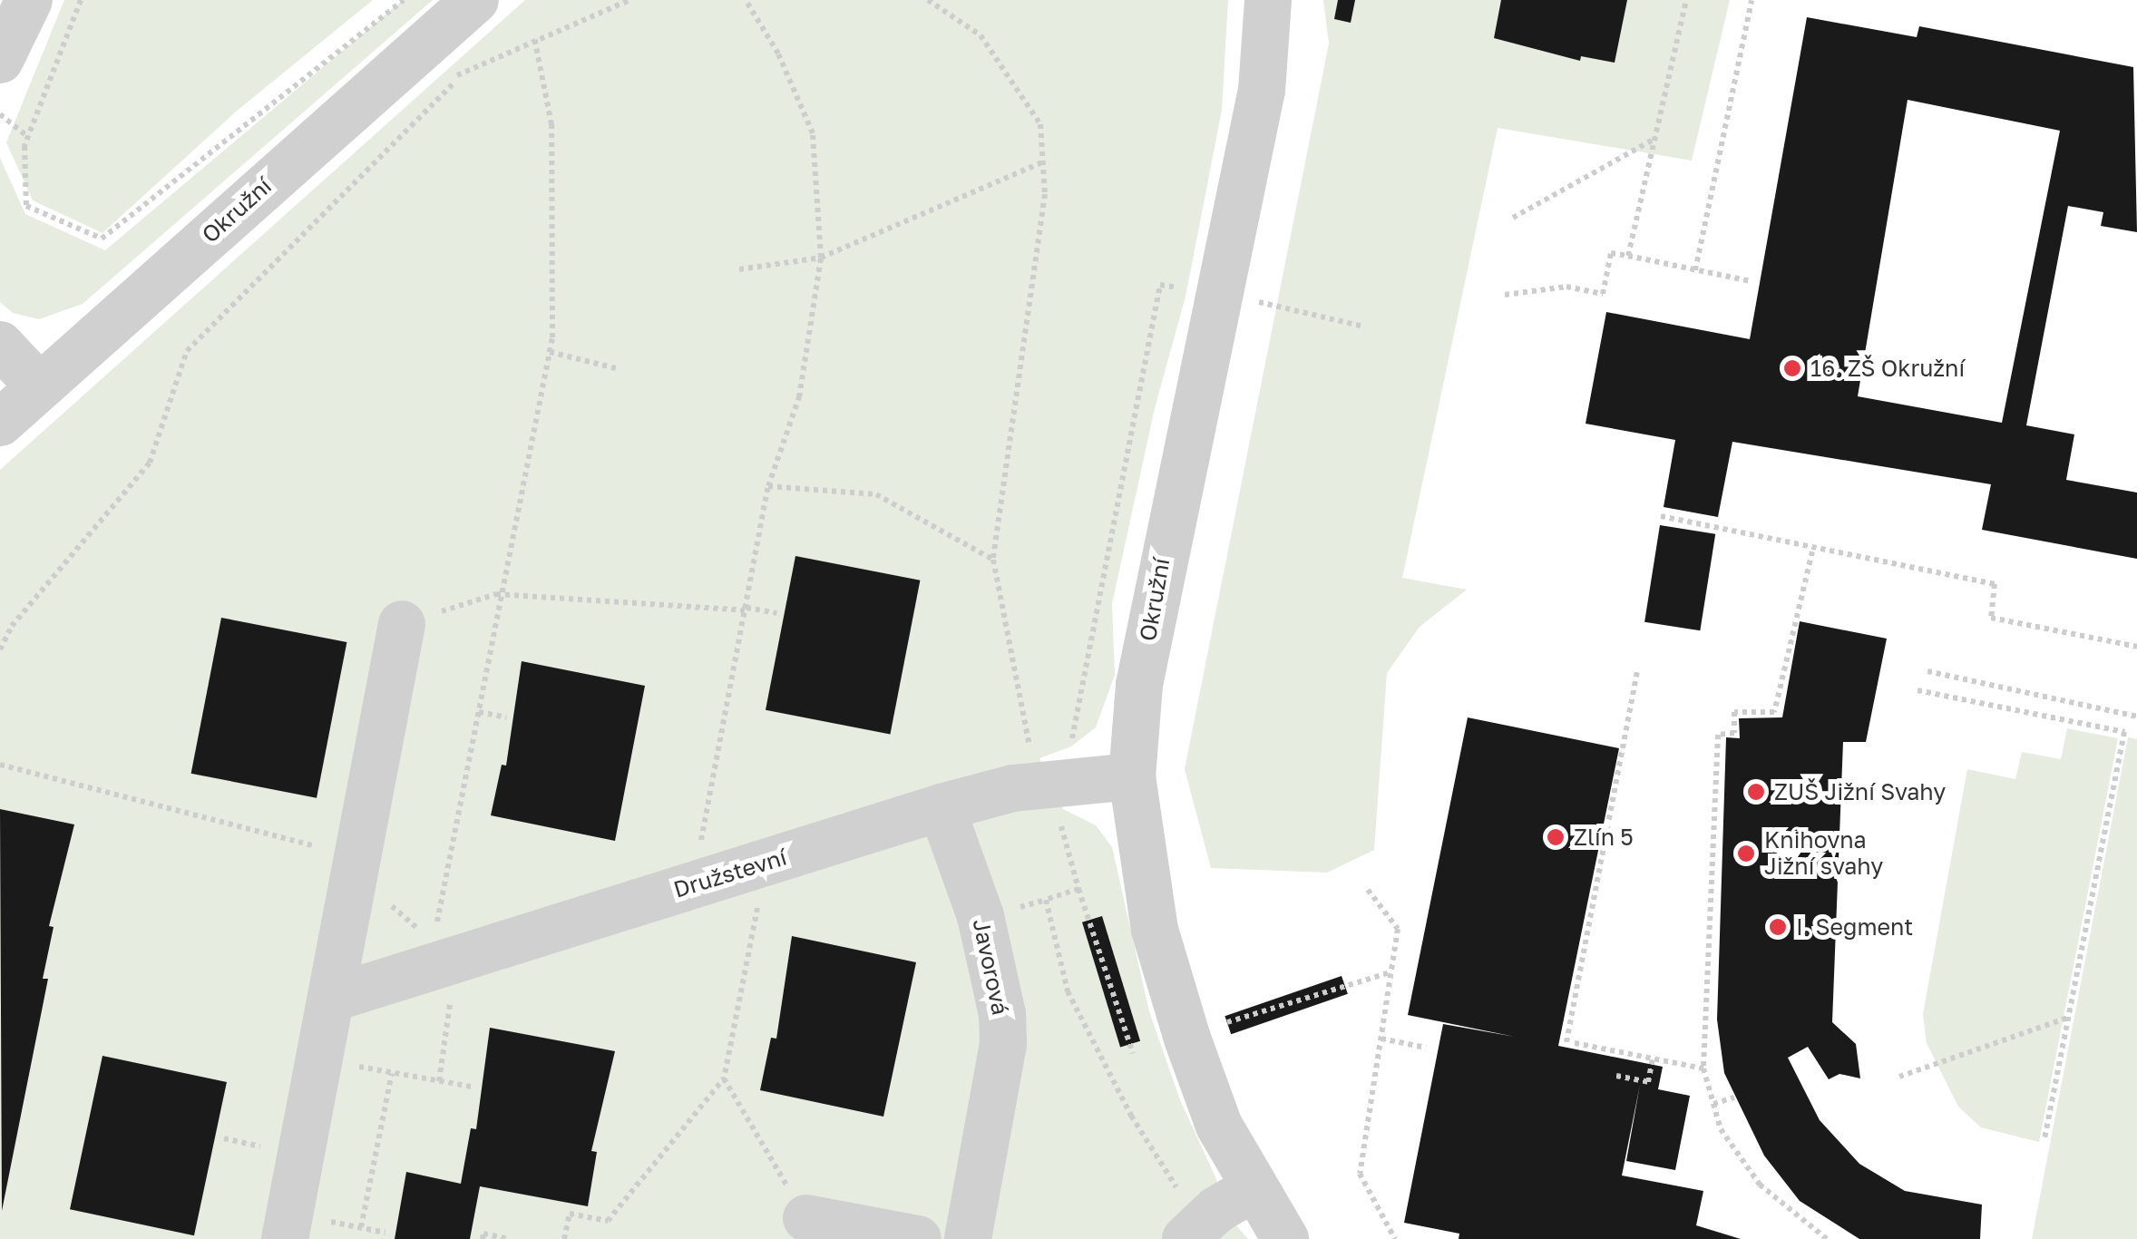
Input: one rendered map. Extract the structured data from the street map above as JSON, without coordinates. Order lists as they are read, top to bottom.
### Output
{
  "streets": {
    "street": ["Okružní", "Družstevní", "Javorová"]
  },
  "crossings": [
    ["Okružní", "Družstevní"],
    ["Družstevní", "Javorová"]
  ],
  "places": [
    "16. ZŠ Okružní",
    "ZUŠ Jižní Svahy",
    "Zlín 5",
    "Knihovna Jižní svahy",
    "I. Segment"
  ]
}
